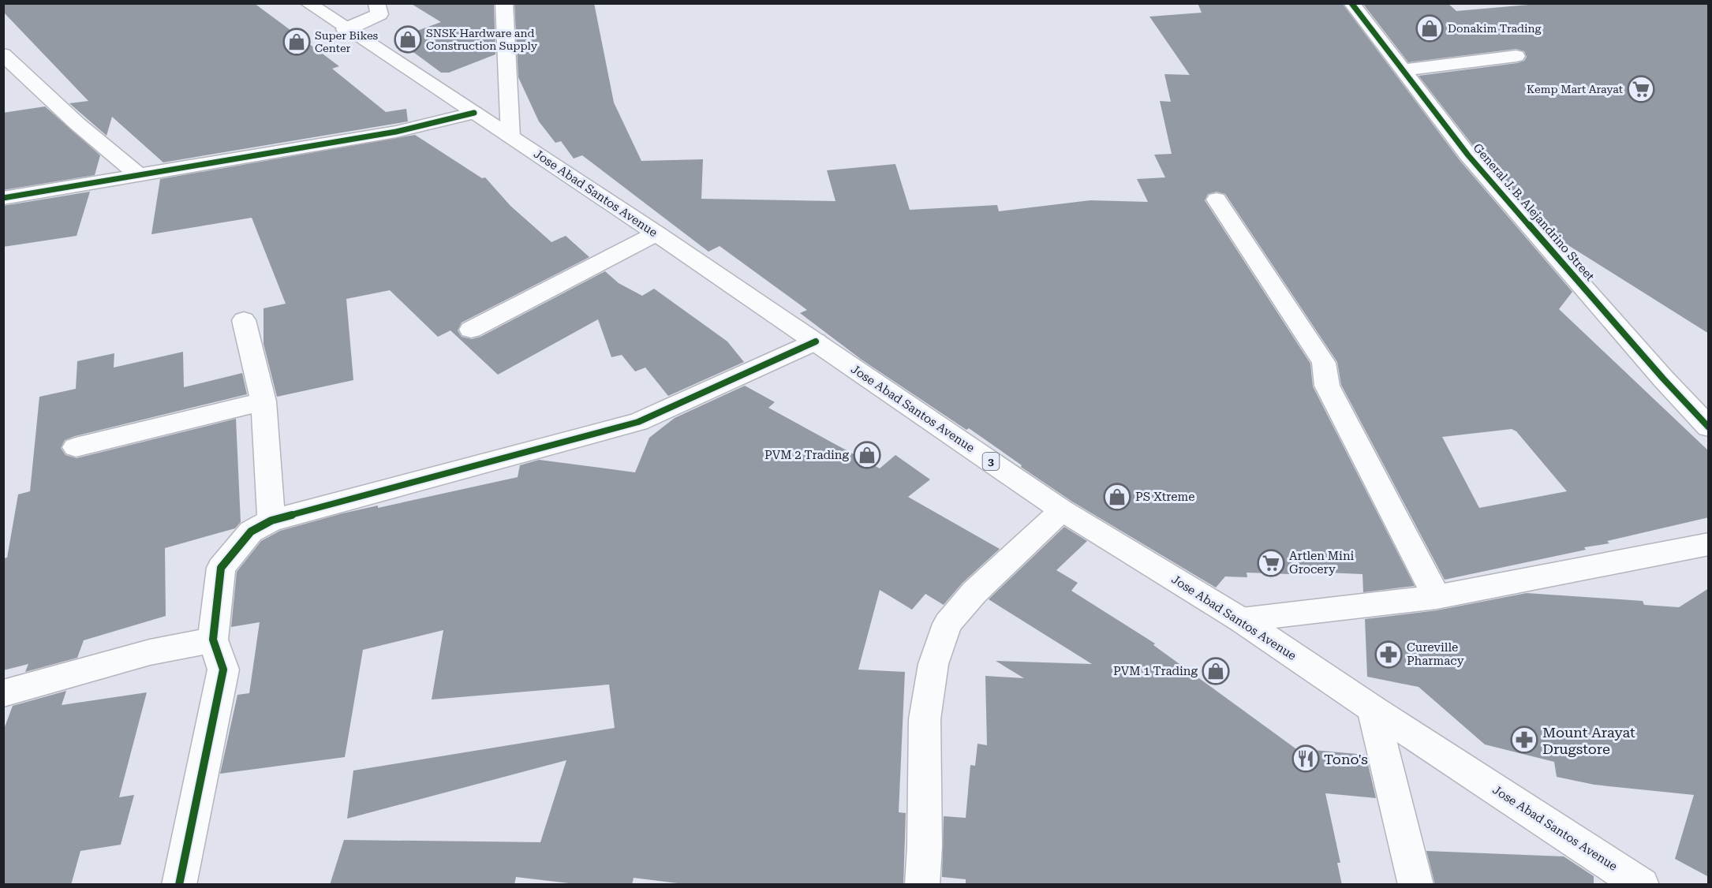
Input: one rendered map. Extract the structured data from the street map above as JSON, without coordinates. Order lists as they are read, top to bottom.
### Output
{
  "streets": {
    "main road": ["Jose Abad Santos Avenue", "General J. B. Alejandrino Street", "3"]
  },
  "places": {
    "shop": [
      "Donakim Trading",
      "SNSK Hardware and Construction Supply",
      "Super Bikes Center",
      "PVM 2 Trading",
      "PS Xtreme",
      "PVM 1 Trading"
    ],
    "supermarket": ["Kemp Mart Arayat", "Artlen Mini Grocery"],
    "pharmacy": ["Cureville Pharmacy", "Mount Arayat Drugstore"],
    "restaurant": ["Tono's"]
  }
}
